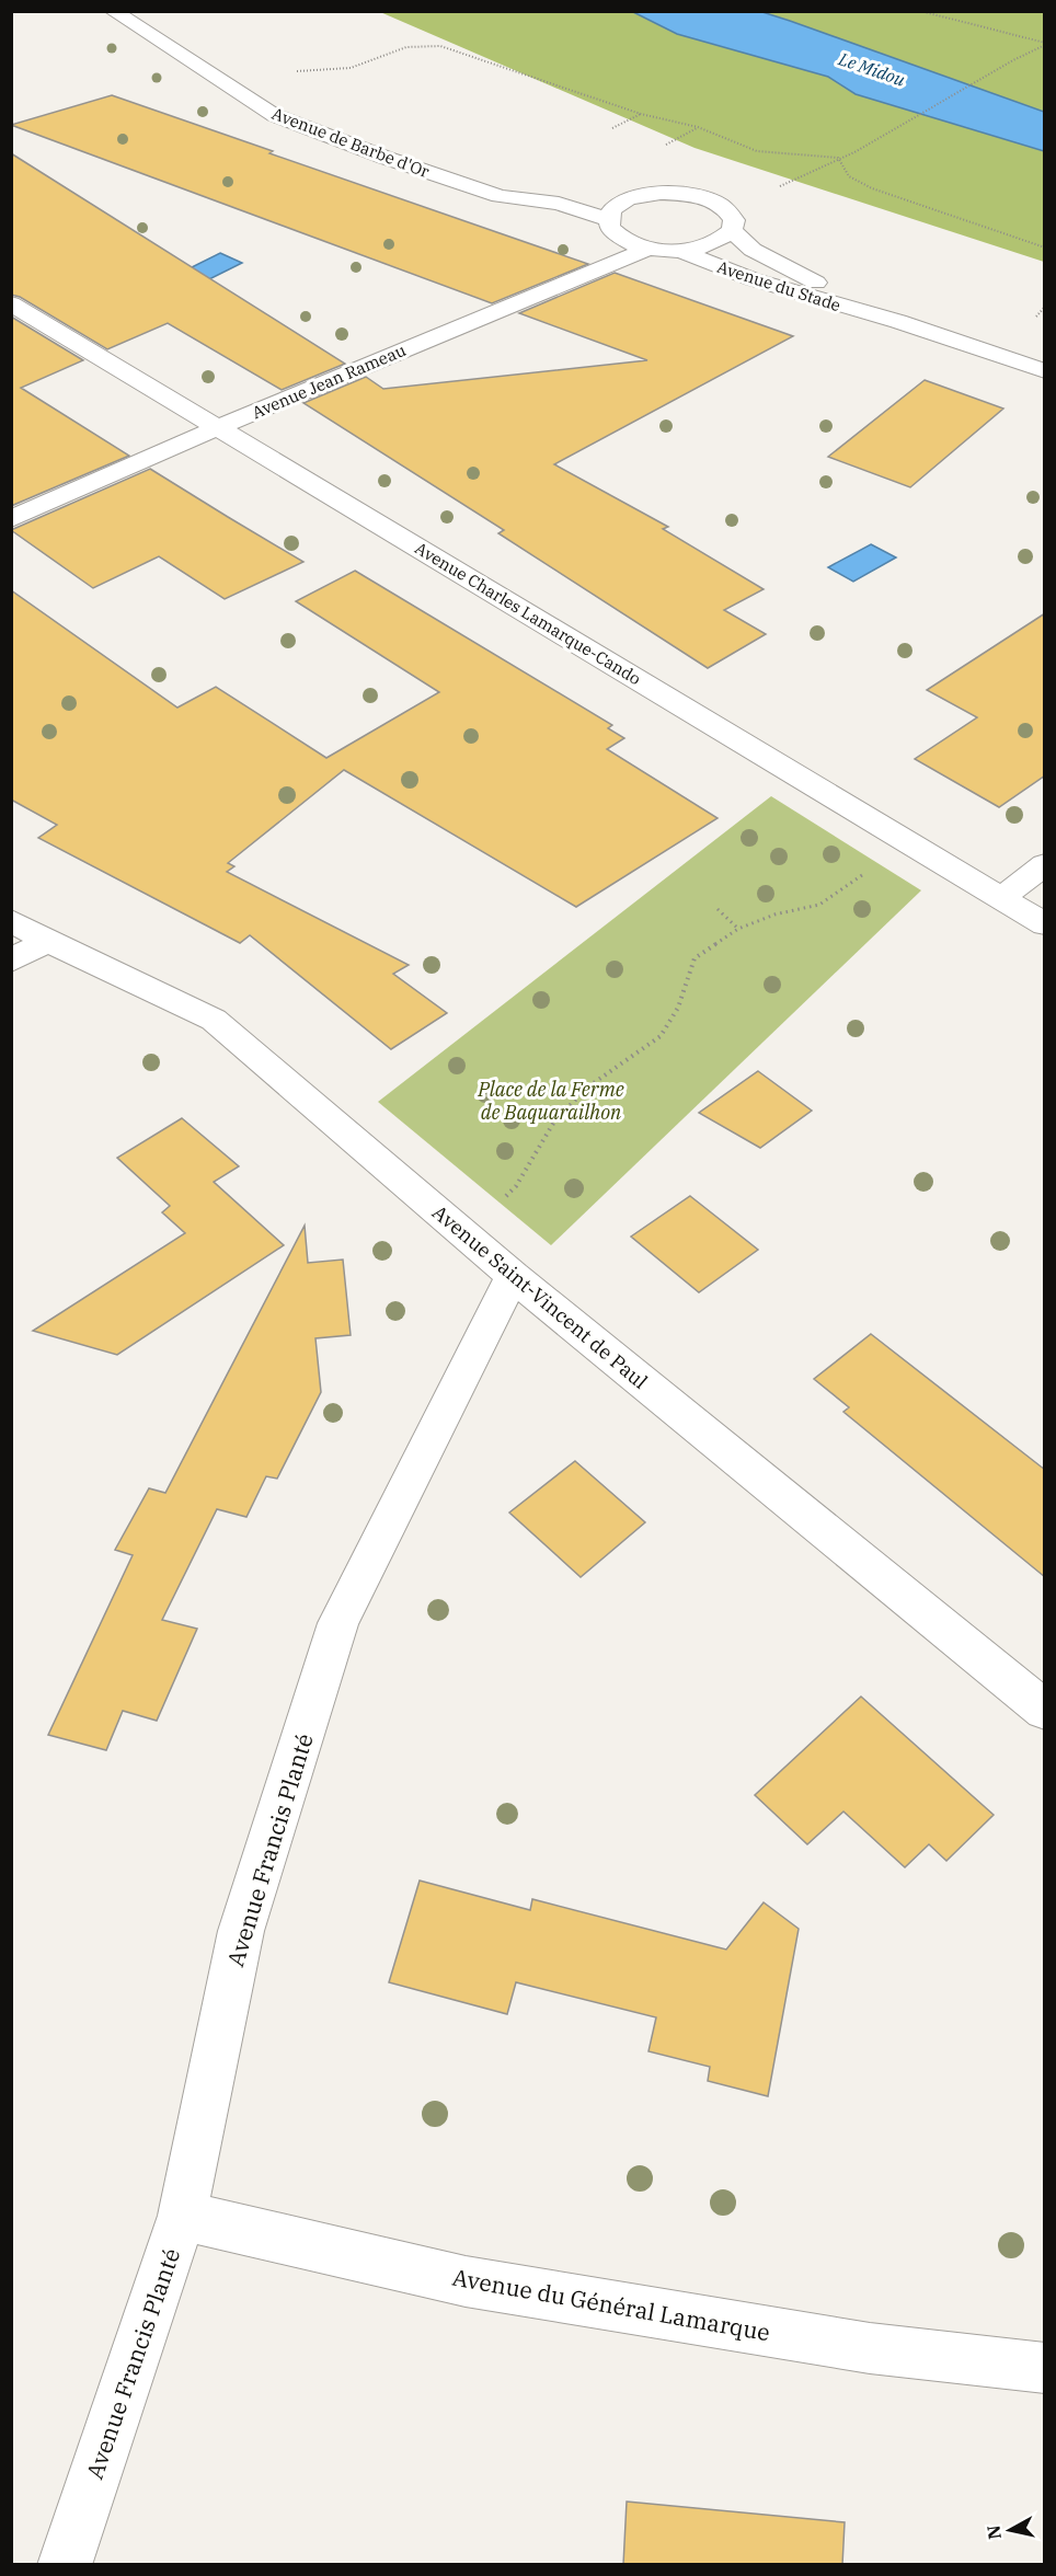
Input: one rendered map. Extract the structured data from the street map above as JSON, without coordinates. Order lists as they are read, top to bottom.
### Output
{
  "streets": {
    "street": [
      "Avenue de Barbe d'Or",
      "Avenue du Stade",
      "Avenue Jean Rameau",
      "Avenue Charles Lamarque-Cando",
      "Avenue Saint-Vincent de Paul",
      "Avenue Francis Planté",
      "Avenue du Général Lamarque"
    ]
  },
  "crossings": [
    ["Avenue Jean Rameau", "Avenue Charles Lamarque-Cando"],
    ["Avenue Saint-Vincent de Paul", "Avenue Francis Planté"],
    ["Avenue Francis Planté", "Avenue du Général Lamarque"]
  ],
  "water": ["Le Midou"],
  "parks": ["Place de la Ferme de Baquarailhon"],
  "north": "left"
}
